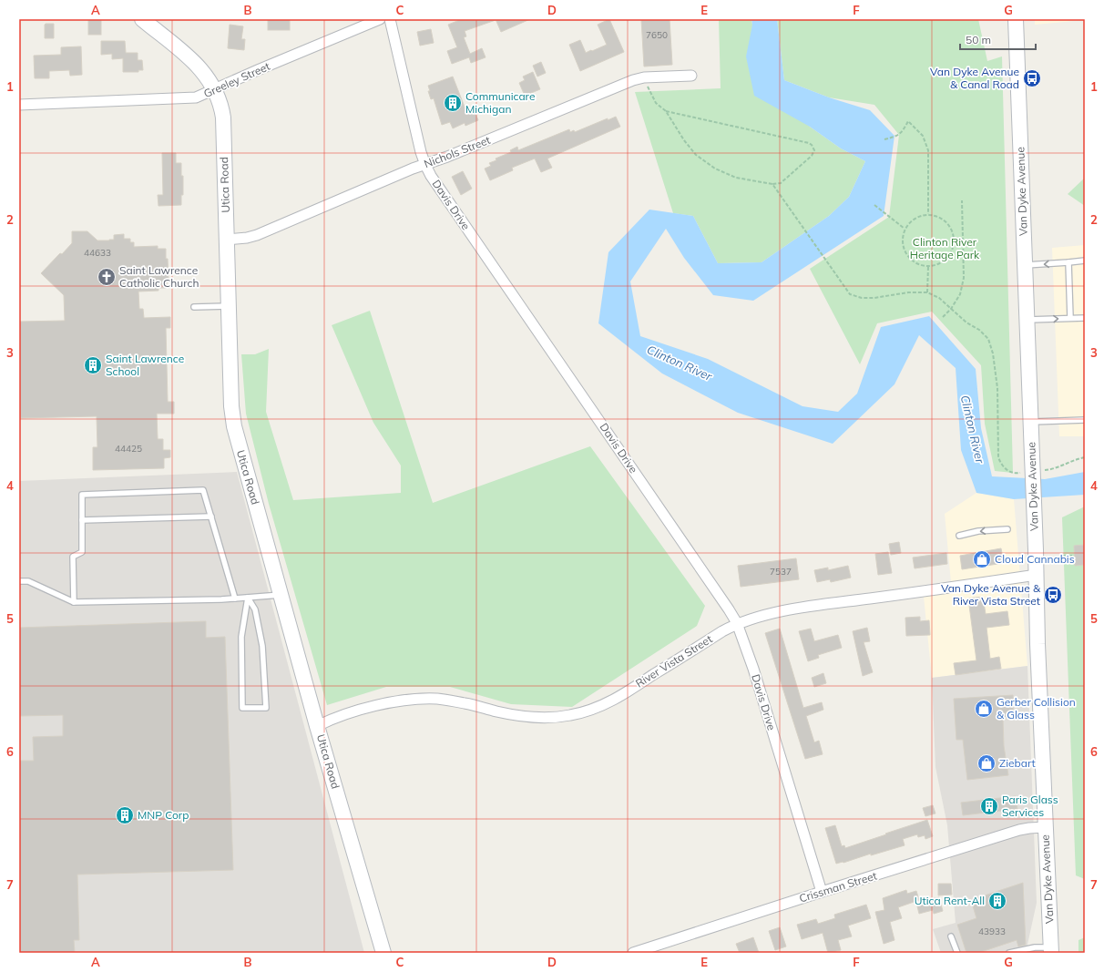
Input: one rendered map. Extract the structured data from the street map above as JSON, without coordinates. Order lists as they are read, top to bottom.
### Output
{
  "streets": {
    "street": [
      "Greeley Street",
      "Nichols Street",
      "Utica Road",
      "Van Dyke Avenue",
      "Davis Drive",
      "River Vista Street",
      "Crissman Street"
    ]
  },
  "crossings": [
    ["Greeley Street", "Utica Road"],
    ["Nichols Street", "Utica Road"],
    ["Nichols Street", "Davis Drive"],
    ["Utica Road", "River Vista Street"],
    ["Van Dyke Avenue", "River Vista Street"],
    ["Van Dyke Avenue", "Crissman Street"],
    ["Davis Drive", "River Vista Street"],
    ["Davis Drive", "Crissman Street"]
  ],
  "water": ["Clinton River"],
  "parks": ["Clinton River Heritage Park"],
  "places": {
    "bus stop": ["Van Dyke Avenue & Canal Road", "Van Dyke Avenue & River Vista Street"],
    "building": [
      "Communicare Michigan",
      "Saint Lawrence School",
      "Paris Glass Services",
      "MNP Corp",
      "Utica Rent-All"
    ],
    "church": ["Saint Lawrence Catholic Church"],
    "shop": ["Cloud Cannabis", "Gerber Collision & Glass", "Ziebart"]
  },
  "house_numbers": [
    "7650",
    "44633",
    "44425",
    "7537",
    "43933"
  ],
  "scale_bar": "50 m",
  "grid": {
    "columns": [
      "A",
      "B",
      "C",
      "D",
      "E",
      "F",
      "G"
    ],
    "rows": [
      "1",
      "2",
      "3",
      "4",
      "5",
      "6",
      "7"
    ]
  }
}
